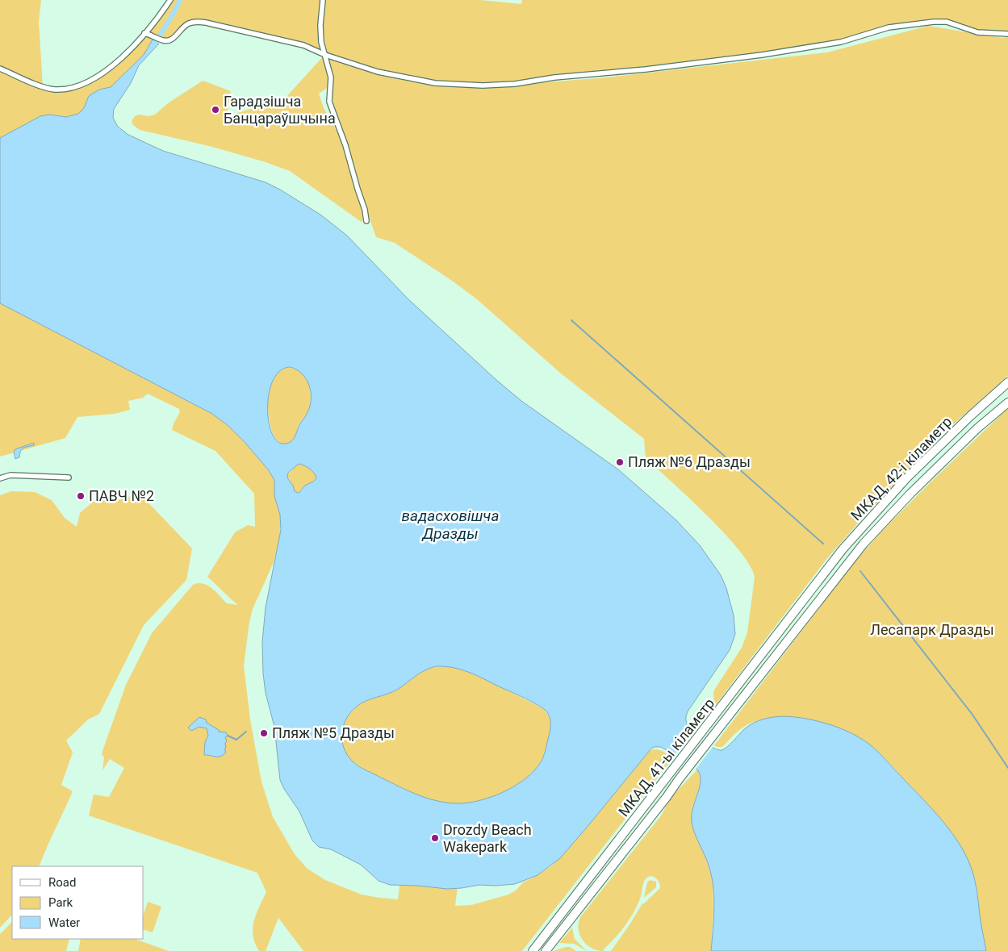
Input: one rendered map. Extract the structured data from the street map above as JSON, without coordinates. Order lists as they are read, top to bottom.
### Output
{
  "streets": {
    "highway": ["МКАД, 42-і кіламетр", "МКАД, 41-ы кіламетр"]
  },
  "crossings": [
    ["МКАД, 42-і кіламетр", "МКАД, 41-ы кіламетр"]
  ],
  "water": ["вадасховішча Дразды"],
  "parks": ["Лесапарк Дразды"],
  "places": [
    "Гарадзішча Банцараўшчына",
    "Пляж №6 Дразды",
    "ПАВЧ №2",
    "Пляж №5 Дразды",
    "Drozdy Beach Wakepark"
  ],
  "legend": ["Road", "Park", "Water"]
}
